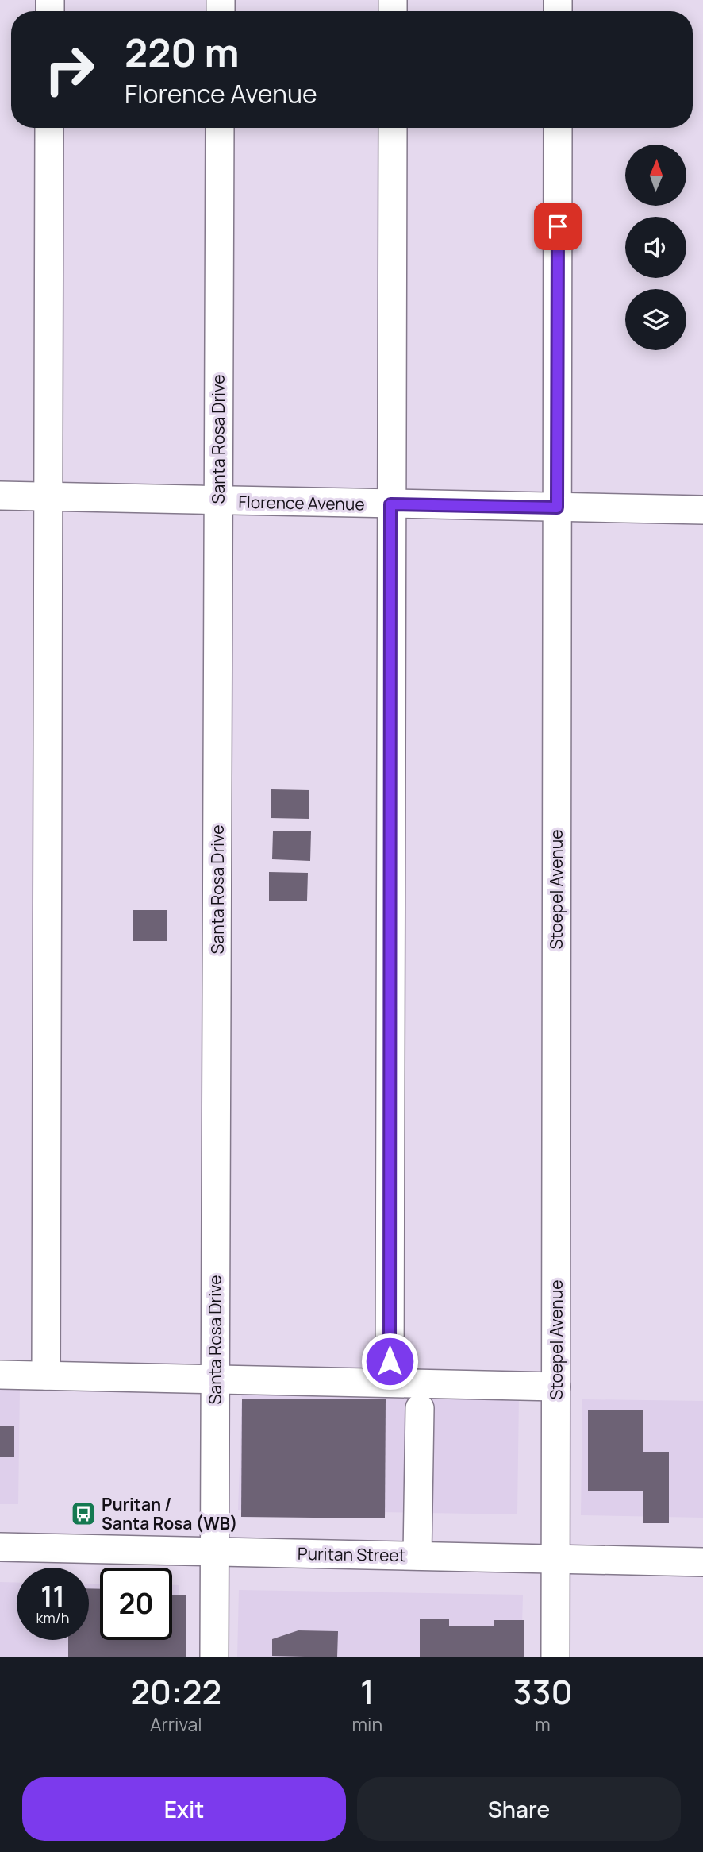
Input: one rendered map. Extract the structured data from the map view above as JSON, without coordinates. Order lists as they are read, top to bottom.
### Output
{
  "streets": {
    "street": [
      "Santa Rosa Drive",
      "Florence Avenue",
      "Stoepel Avenue",
      "Puritan Street"
    ]
  },
  "crossings": [
    ["Santa Rosa Drive", "Florence Avenue"],
    ["Santa Rosa Drive", "Puritan Street"],
    ["Florence Avenue", "Stoepel Avenue"],
    ["Stoepel Avenue", "Puritan Street"]
  ],
  "places": {
    "bus stop": ["Puritan / Santa Rosa (WB)"]
  },
  "north": "top",
  "page": {
    "turn": ["220 m", "Florence Avenue"],
    "speed": "11 km/h",
    "limit": "20",
    "eta": [
      "20:22",
      "Arrival",
      "1",
      "min",
      "330",
      "m"
    ],
    "buttons": ["Exit", "Share"]
  }
}
